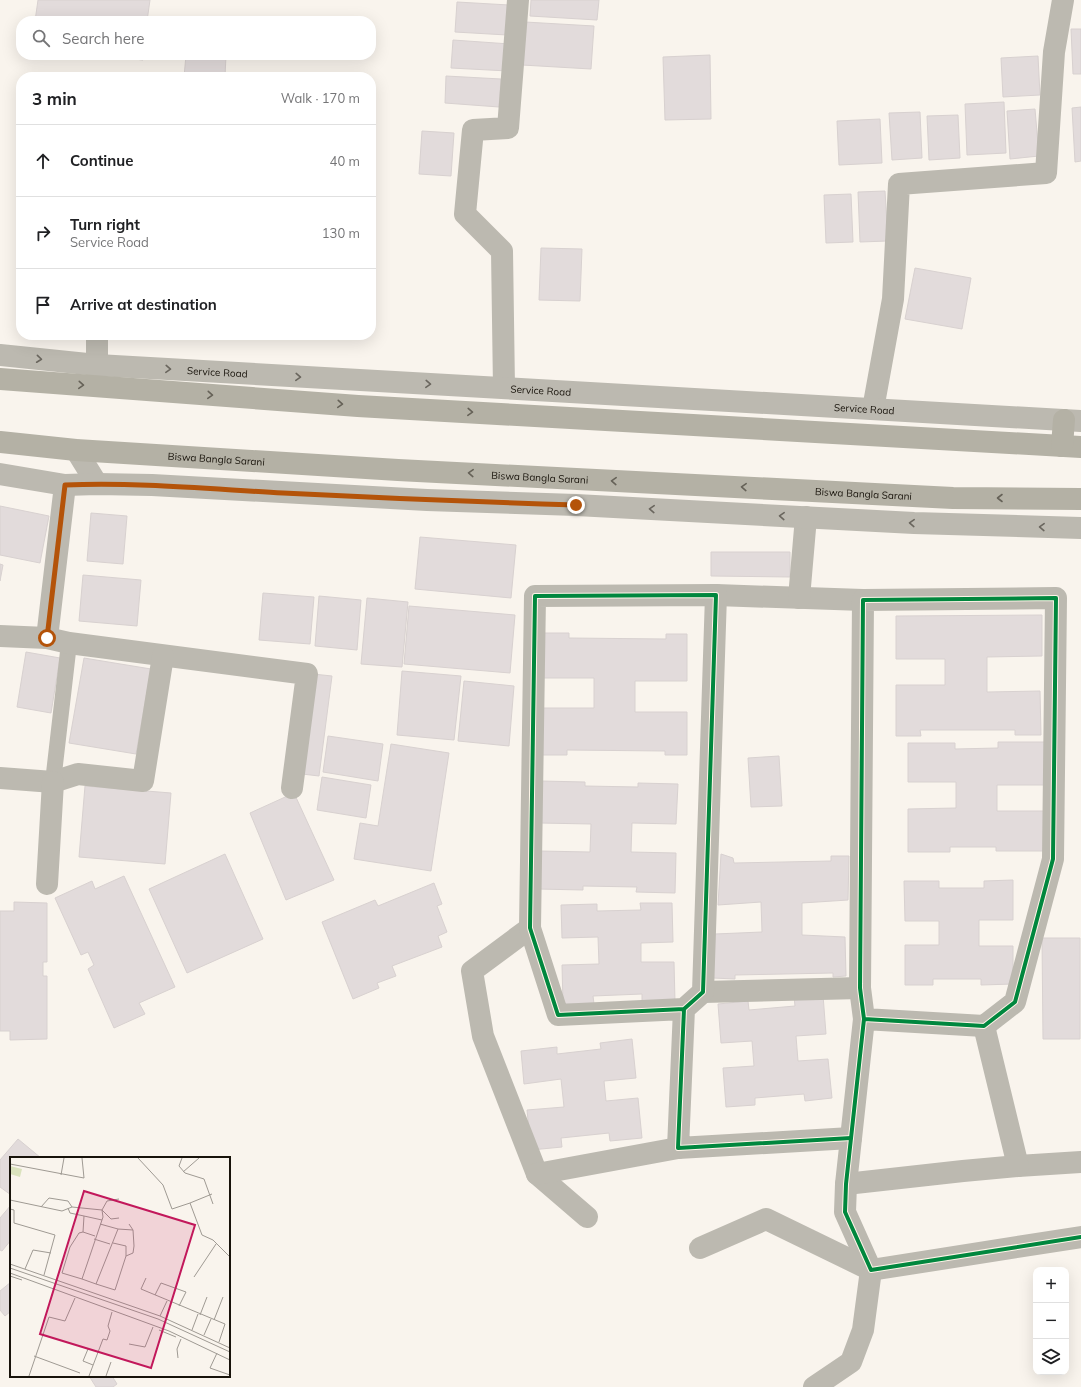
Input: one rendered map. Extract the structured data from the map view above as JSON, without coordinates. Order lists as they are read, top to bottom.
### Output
{
  "streets": {
    "main road": ["Biswa Bangla Sarani"],
    "street": ["Service Road"]
  },
  "page": {
    "search": "Search here",
    "heading": ["3 min", "Walk · 170 m"],
    "list": [
      ["Continue", "40 m"],
      ["Turn right", "Service Road", "130 m"],
      "Arrive at destination"
    ],
    "map_buttons": ["+", "−"]
  }
}
